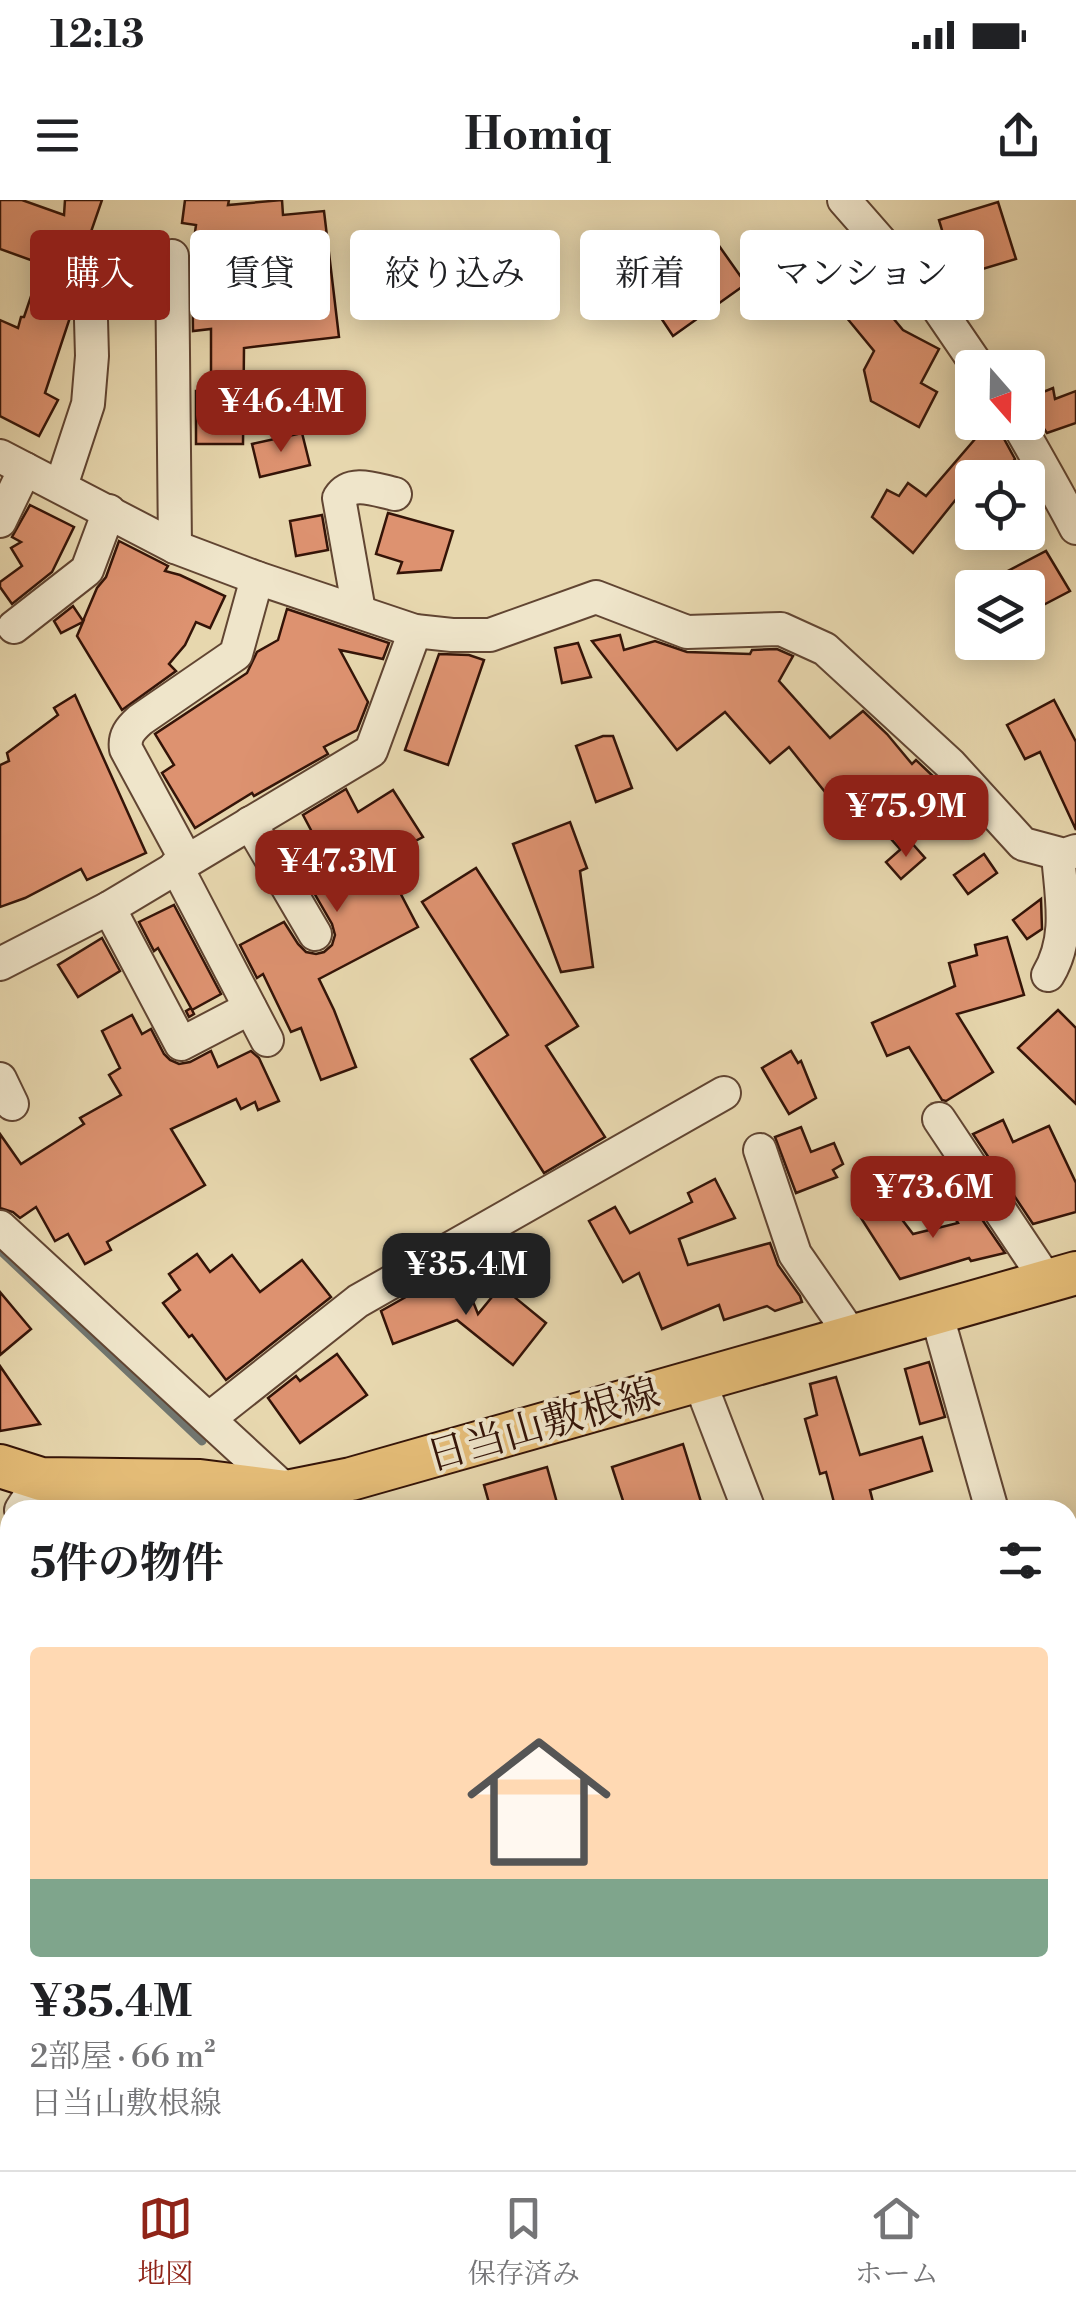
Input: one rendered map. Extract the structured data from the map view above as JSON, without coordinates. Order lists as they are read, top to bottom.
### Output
{
  "streets": {
    "main road": ["日当山敷根線"]
  },
  "north": "bottom",
  "page": {
    "status": "12:13",
    "header": "Homiq",
    "chip": [
      "購入",
      "賃貸",
      "絞り込み",
      "新着",
      "マンション"
    ],
    "price": [
      "¥46.4M",
      "¥75.9M",
      "¥47.3M",
      "¥73.6M",
      "¥35.4M"
    ],
    "heading": "5件の物件",
    "list": [
      {
        "name": "¥35.4M",
        "note": "2部屋 · 66 m² · 日当山敷根線"
      }
    ],
    "tabs": ["地図", "保存済み", "ホーム"]
  }
}
